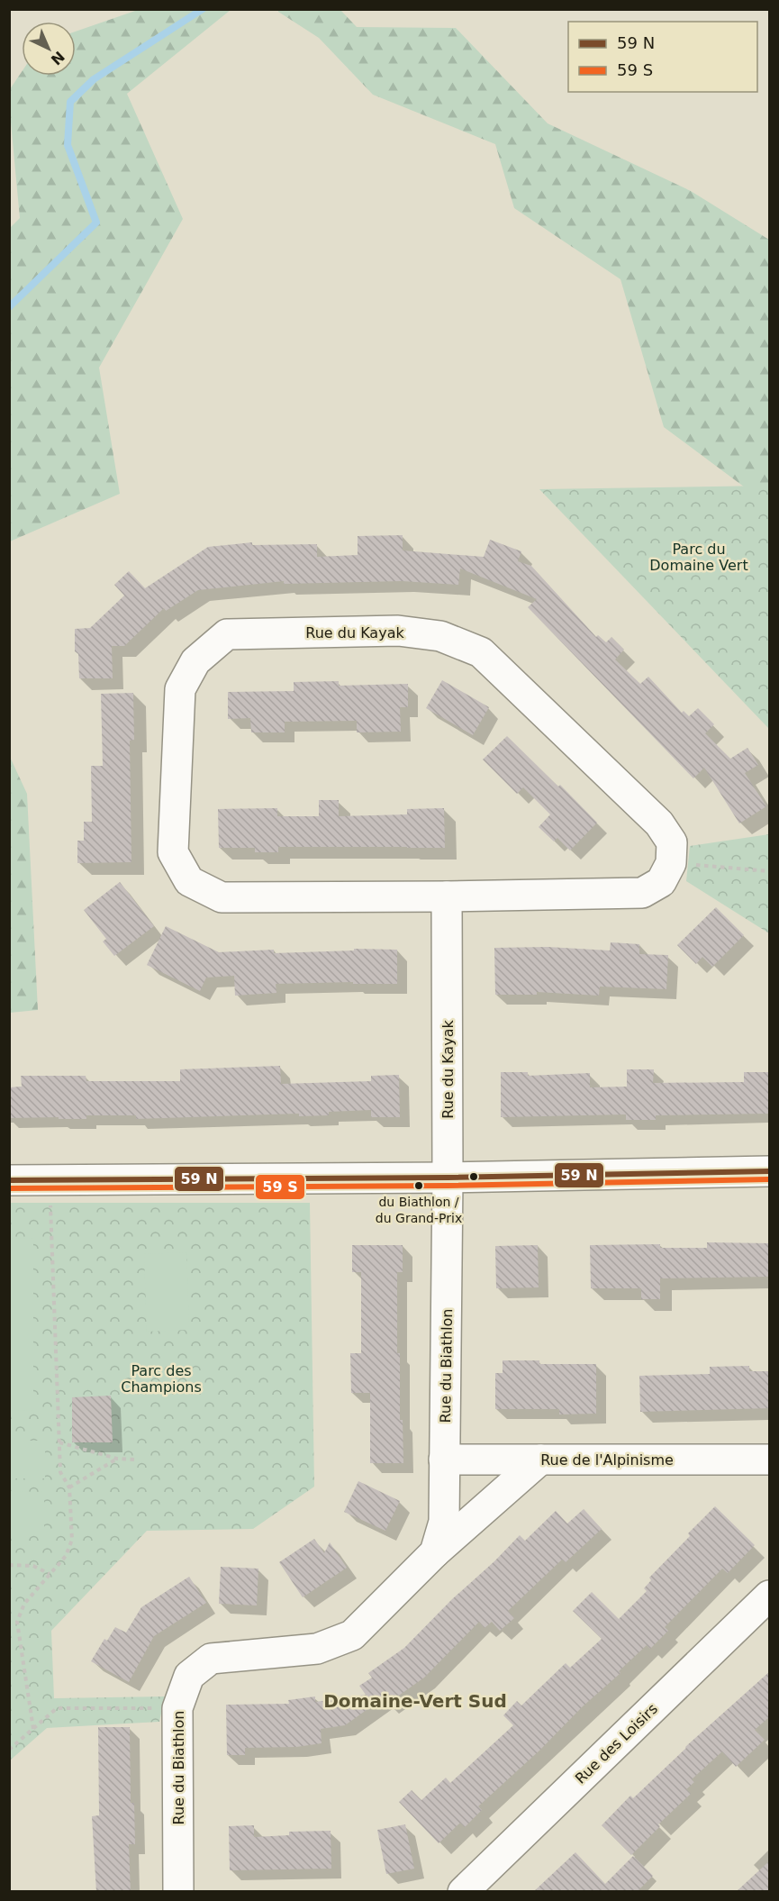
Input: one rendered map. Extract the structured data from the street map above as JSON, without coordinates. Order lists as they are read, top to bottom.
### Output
{
  "streets": {
    "street": [
      "Rue du Kayak",
      "Rue du Biathlon",
      "Rue de l'Alpinisme",
      "Rue des Loisirs"
    ]
  },
  "crossings": [
    ["Rue du Kayak", "Rue du Biathlon"],
    ["Rue du Biathlon", "Rue de l'Alpinisme"]
  ],
  "districts": ["Domaine-Vert Sud"],
  "parks": ["Parc du Domaine Vert", "Parc des Champions"],
  "places": ["du Biathlon / du Grand-Prix"],
  "legend": ["59 N", "59 S"],
  "north": "bottom right"
}
